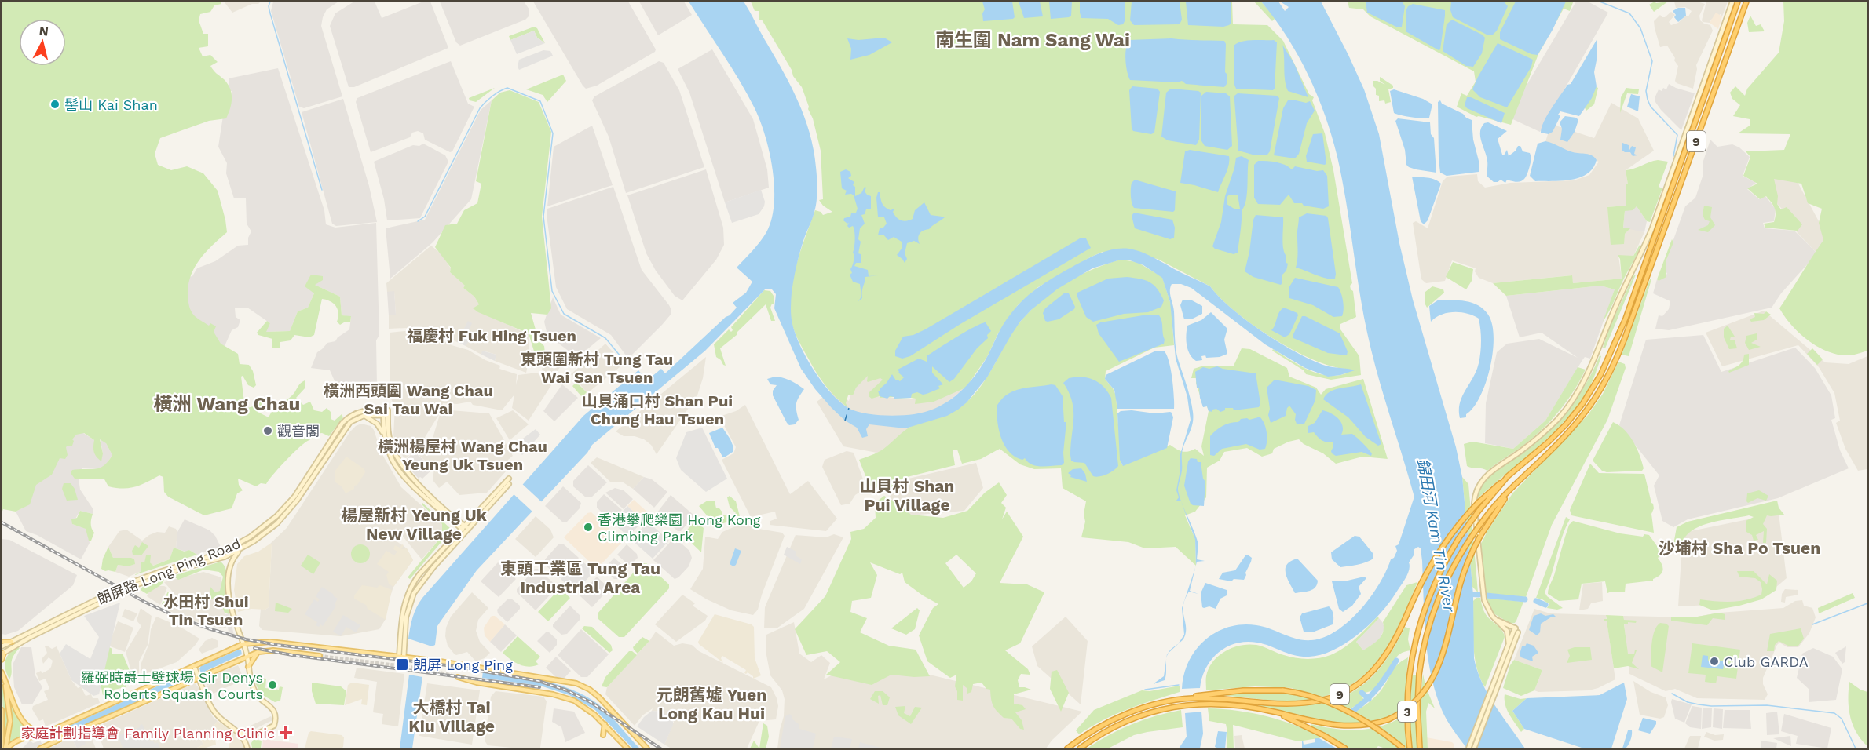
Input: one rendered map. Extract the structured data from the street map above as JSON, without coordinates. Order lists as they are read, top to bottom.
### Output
{
  "streets": {
    "highway": ["9", "3"],
    "main road": ["朗屏路 Long Ping Road"]
  },
  "crossings": [
    ["9", "3"]
  ],
  "districts": [
    "南生圍 Nam Sang Wai",
    "福慶村 Fuk Hing Tsuen",
    "東頭圍新村 Tung Tau Wai San Tsuen",
    "橫洲西頭圍 Wang Chau Sai Tau Wai",
    "山貝涌口村 Shan Pui Chung Hau Tsuen",
    "橫洲 Wang Chau",
    "橫洲楊屋村 Wang Chau Yeung Uk Tsuen",
    "山貝村 Shan Pui Village",
    "楊屋新村 Yeung Uk New Village",
    "沙埔村 Sha Po Tsuen",
    "東頭工業區 Tung Tau Industrial Area",
    "水田村 Shui Tin Tsuen",
    "元朗舊墟 Yuen Long Kau Hui",
    "大橋村 Tai Kiu Village"
  ],
  "water": ["錦田河 Kam Tin River"],
  "places": {
    "other": [
      "髻山 Kai Shan",
      "觀音閣",
      "香港攀爬樂園 Hong Kong Climbing Park",
      "Club GARDA",
      "羅弼時爵士壁球場 Sir Denys Roberts Squash Courts"
    ],
    "transit": ["朗屏 Long Ping"],
    "health": ["家庭計劃指導會 Family Planning Clinic"]
  },
  "north": "top"
}
